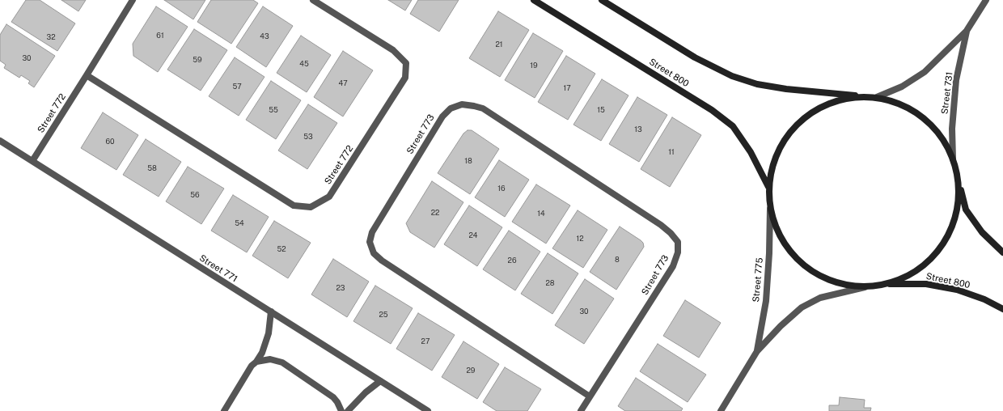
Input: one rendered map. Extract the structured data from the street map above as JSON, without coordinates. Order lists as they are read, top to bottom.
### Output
{
  "streets": {
    "street": [
      "Street 800",
      "Street 731",
      "Street 772",
      "Street 773",
      "Street 771",
      "Street 775"
    ]
  },
  "crossings": [
    ["Street 772", "Street 771"]
  ],
  "house_numbers": [
    "61",
    "43",
    "32",
    "21",
    "30",
    "59",
    "45",
    "19",
    "47",
    "57",
    "17",
    "55",
    "15",
    "13",
    "53",
    "60",
    "11",
    "18",
    "58",
    "16",
    "56",
    "22",
    "14",
    "54",
    "24",
    "12",
    "52",
    "8",
    "26",
    "28",
    "23",
    "30",
    "25",
    "27",
    "29"
  ]
}
